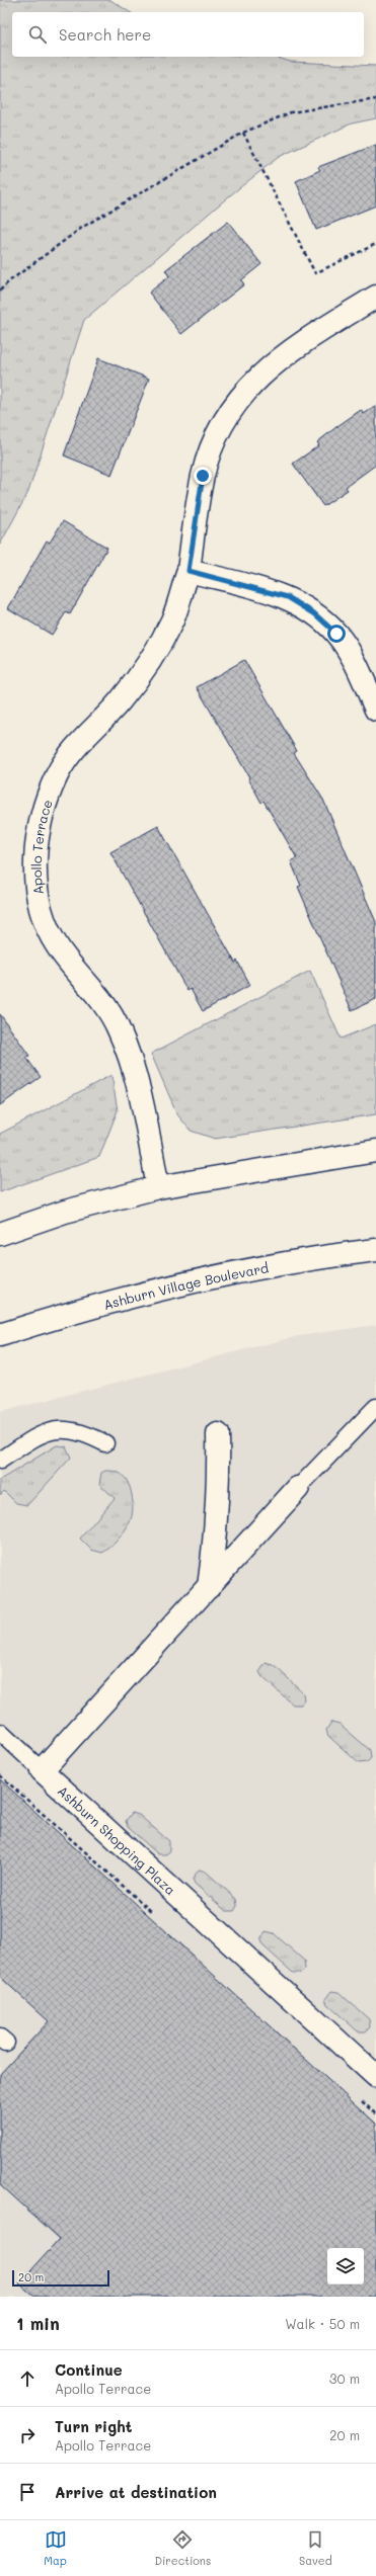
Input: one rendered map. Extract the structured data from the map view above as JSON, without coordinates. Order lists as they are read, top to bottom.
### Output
{
  "streets": {
    "street": ["Apollo Terrace", "Ashburn Village Boulevard", "Ashburn Shopping Plaza"]
  },
  "scale_bar": "20 m",
  "page": {
    "search": "Search here",
    "scale": "20 m",
    "heading": ["1 min", "Walk · 50 m"],
    "list": [
      ["Continue", "Apollo Terrace", "30 m"],
      ["Turn right", "Apollo Terrace", "20 m"],
      "Arrive at destination"
    ],
    "nav": ["Map", "Directions", "Saved"]
  }
}
